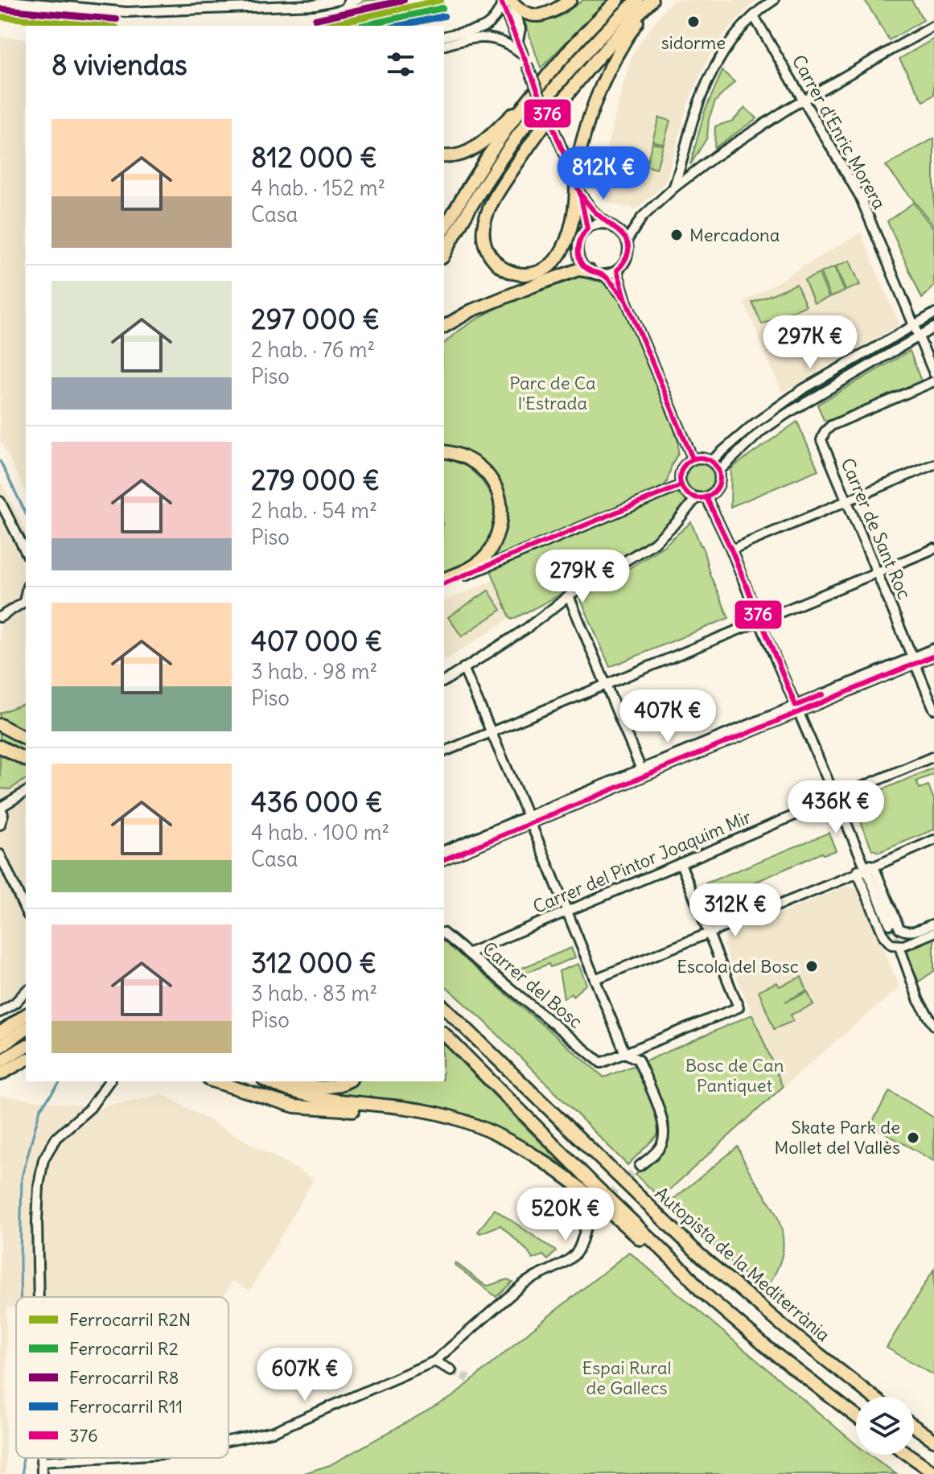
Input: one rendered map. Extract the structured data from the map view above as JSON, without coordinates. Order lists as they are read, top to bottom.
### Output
{
  "streets": {
    "highway": ["Autopista de la Mediterrània"],
    "street": [
      "Carrer d'Enric Morera",
      "Carrer de Sant Roc",
      "Carrer del Pintor Joaquim Mir",
      "Carrer del Bosc"
    ]
  },
  "crossings": [
    ["Carrer del Pintor Joaquim Mir", "Carrer del Bosc"]
  ],
  "parks": ["Parc de Ca l'Estrada", "Bosc de Can Pantiquet", "Espai Rural de Gallecs"],
  "places": [
    "sidorme",
    "Mercadona",
    "Escola del Bosc",
    "Skate Park de Mollet del Vallès"
  ],
  "lines": [
    "rail line R2N",
    "rail line R8",
    "transit line 376",
    "rail line R2",
    "rail line R11"
  ],
  "legend": [
    "Ferrocarril R2N",
    "Ferrocarril R2",
    "Ferrocarril R8",
    "Ferrocarril R11",
    "376"
  ],
  "page": {
    "heading": "8 viviendas",
    "list": [
      {
        "name": "812 000 €",
        "note": "4 hab. · 152 m² · Casa"
      },
      {
        "name": "297 000 €",
        "note": "2 hab. · 76 m² · Piso"
      },
      {
        "name": "279 000 €",
        "note": "2 hab. · 54 m² · Piso"
      },
      {
        "name": "407 000 €",
        "note": "3 hab. · 98 m² · Piso"
      },
      {
        "name": "436 000 €",
        "note": "4 hab. · 100 m² · Casa"
      },
      {
        "name": "312 000 €",
        "note": "3 hab. · 83 m² · Piso"
      }
    ],
    "price": [
      "812K €",
      "297K €",
      "279K €",
      "407K €",
      "436K €",
      "312K €",
      "520K €",
      "607K €"
    ]
  }
}
